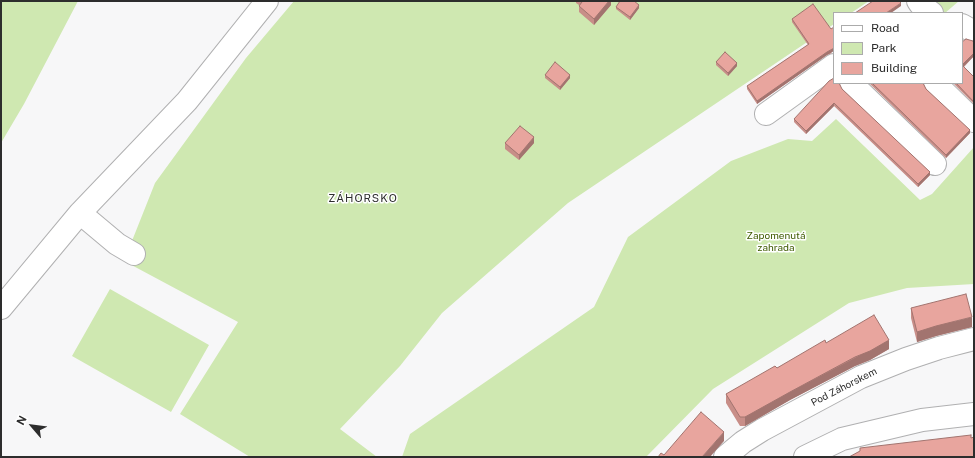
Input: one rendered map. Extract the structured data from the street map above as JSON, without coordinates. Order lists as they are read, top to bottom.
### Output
{
  "streets": {
    "street": ["Pod Záhorskem"]
  },
  "districts": ["ZÁHORSKO"],
  "parks": ["Zapomenutá zahrada"],
  "legend": ["Road", "Park", "Building"],
  "north": "top left"
}
